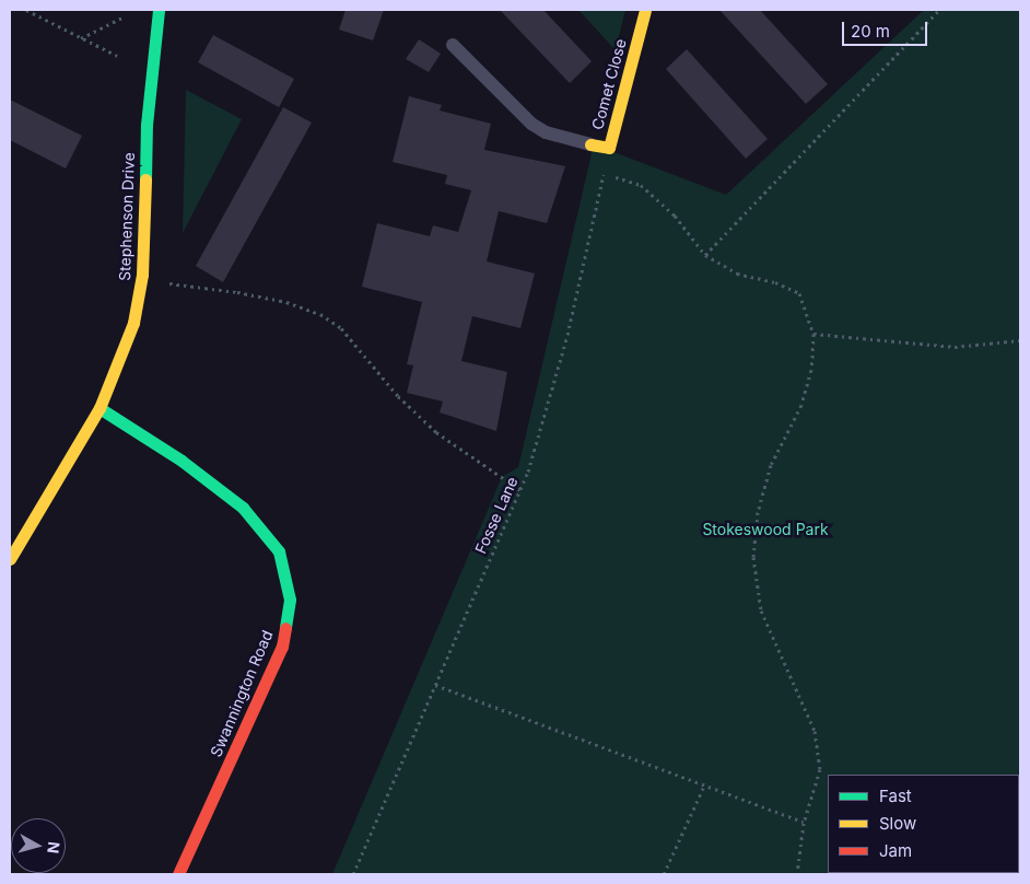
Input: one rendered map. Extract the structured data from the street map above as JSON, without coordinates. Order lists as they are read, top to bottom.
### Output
{
  "streets": {
    "street": ["Comet Close", "Stephenson Drive", "Swannington Road"],
    "path": ["Fosse Lane"]
  },
  "crossings": [
    ["Comet Close", "Fosse Lane"],
    ["Stephenson Drive", "Swannington Road"]
  ],
  "parks": ["Stokeswood Park"],
  "legend": ["Fast", "Slow", "Jam"],
  "scale_bar": "20 m",
  "north": "right"
}
